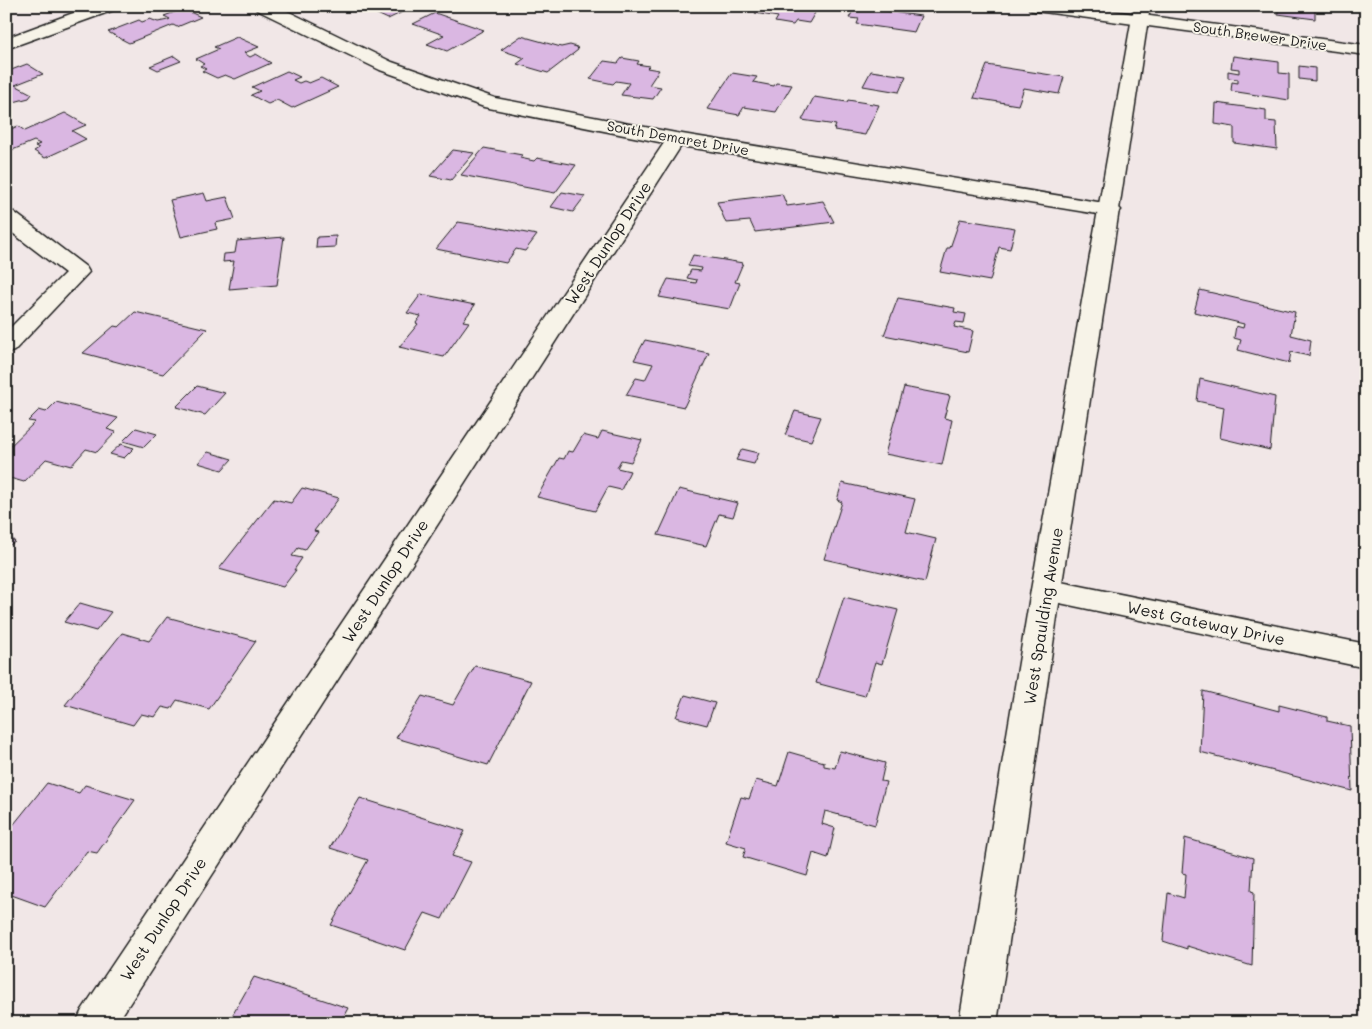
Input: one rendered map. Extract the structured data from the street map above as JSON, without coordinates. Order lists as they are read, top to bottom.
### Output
{
  "streets": {
    "street": [
      "South Brewer Drive",
      "South Demaret Drive",
      "West Dunlop Drive",
      "West Spaulding Avenue",
      "West Gateway Drive"
    ]
  },
  "crossings": [
    ["South Brewer Drive", "West Spaulding Avenue"],
    ["South Demaret Drive", "West Dunlop Drive"],
    ["South Demaret Drive", "West Spaulding Avenue"],
    ["West Spaulding Avenue", "West Gateway Drive"]
  ]
}
